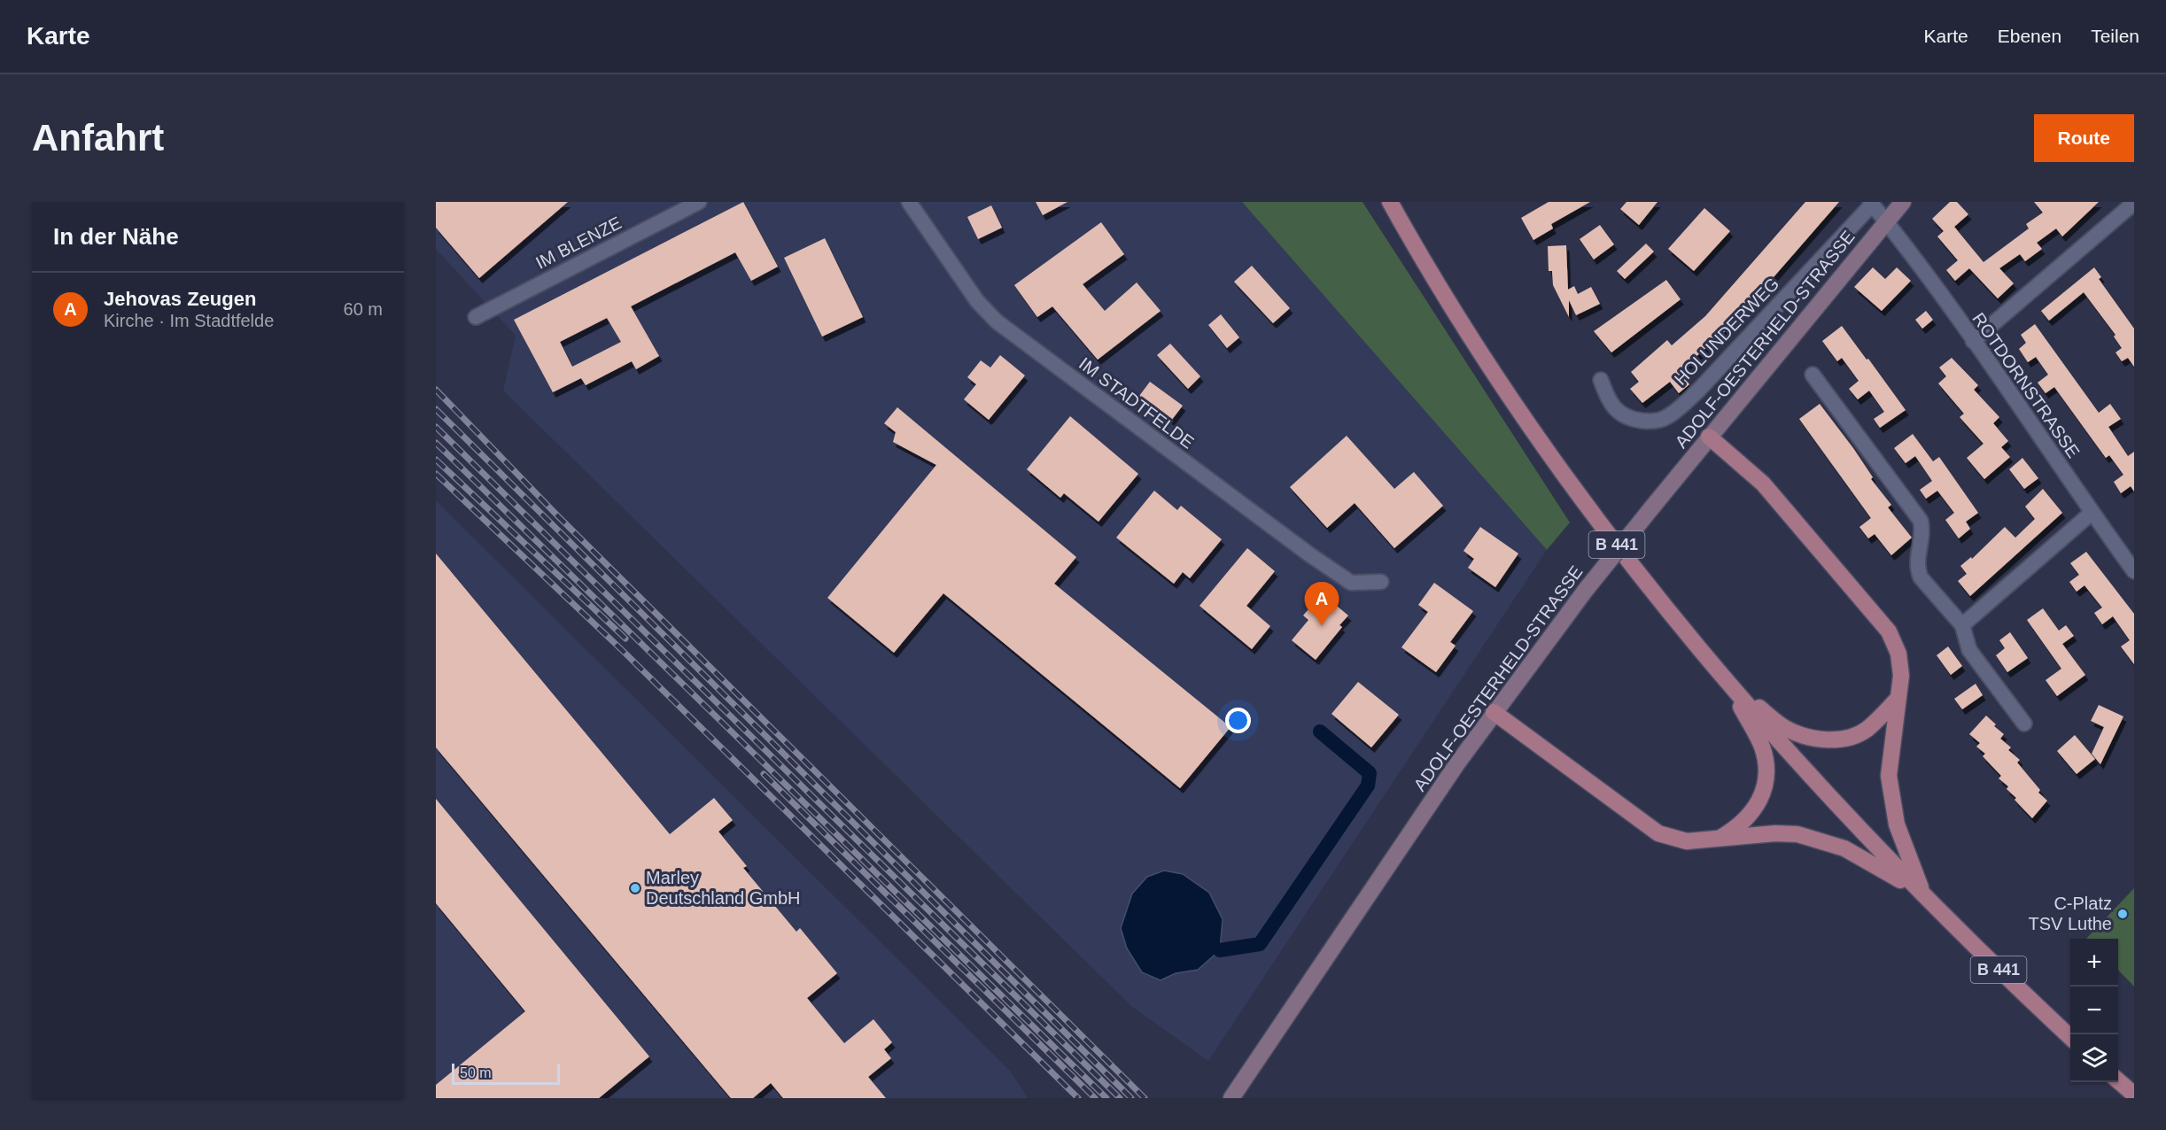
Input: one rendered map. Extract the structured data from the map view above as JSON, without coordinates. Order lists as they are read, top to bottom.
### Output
{
  "streets": {
    "main road": ["B 441"],
    "street": [
      "IM BLENZE",
      "HOLUNDERWEG",
      "ADOLF-OESTERHELD-STRASSE",
      "ROTDORNSTRASSE",
      "IM STADTFELDE"
    ]
  },
  "crossings": [
    ["HOLUNDERWEG", "ROTDORNSTRASSE"],
    ["ADOLF-OESTERHELD-STRASSE", "ROTDORNSTRASSE"]
  ],
  "places": ["Marley Deutschland GmbH", "C-Platz TSV Luthe"],
  "scale_bar": "50 m",
  "page": {
    "header": "Karte",
    "nav": ["Karte", "Ebenen", "Teilen"],
    "buttons": "Route",
    "title": "Anfahrt",
    "heading": "In der Nähe",
    "list": [
      {
        "mark": "A",
        "name": "Jehovas Zeugen",
        "note": "Kirche · Im Stadtfelde",
        "value": "60 m"
      }
    ],
    "pins": "A",
    "map_buttons": ["+", "−"],
    "scale": "50 m"
  }
}
